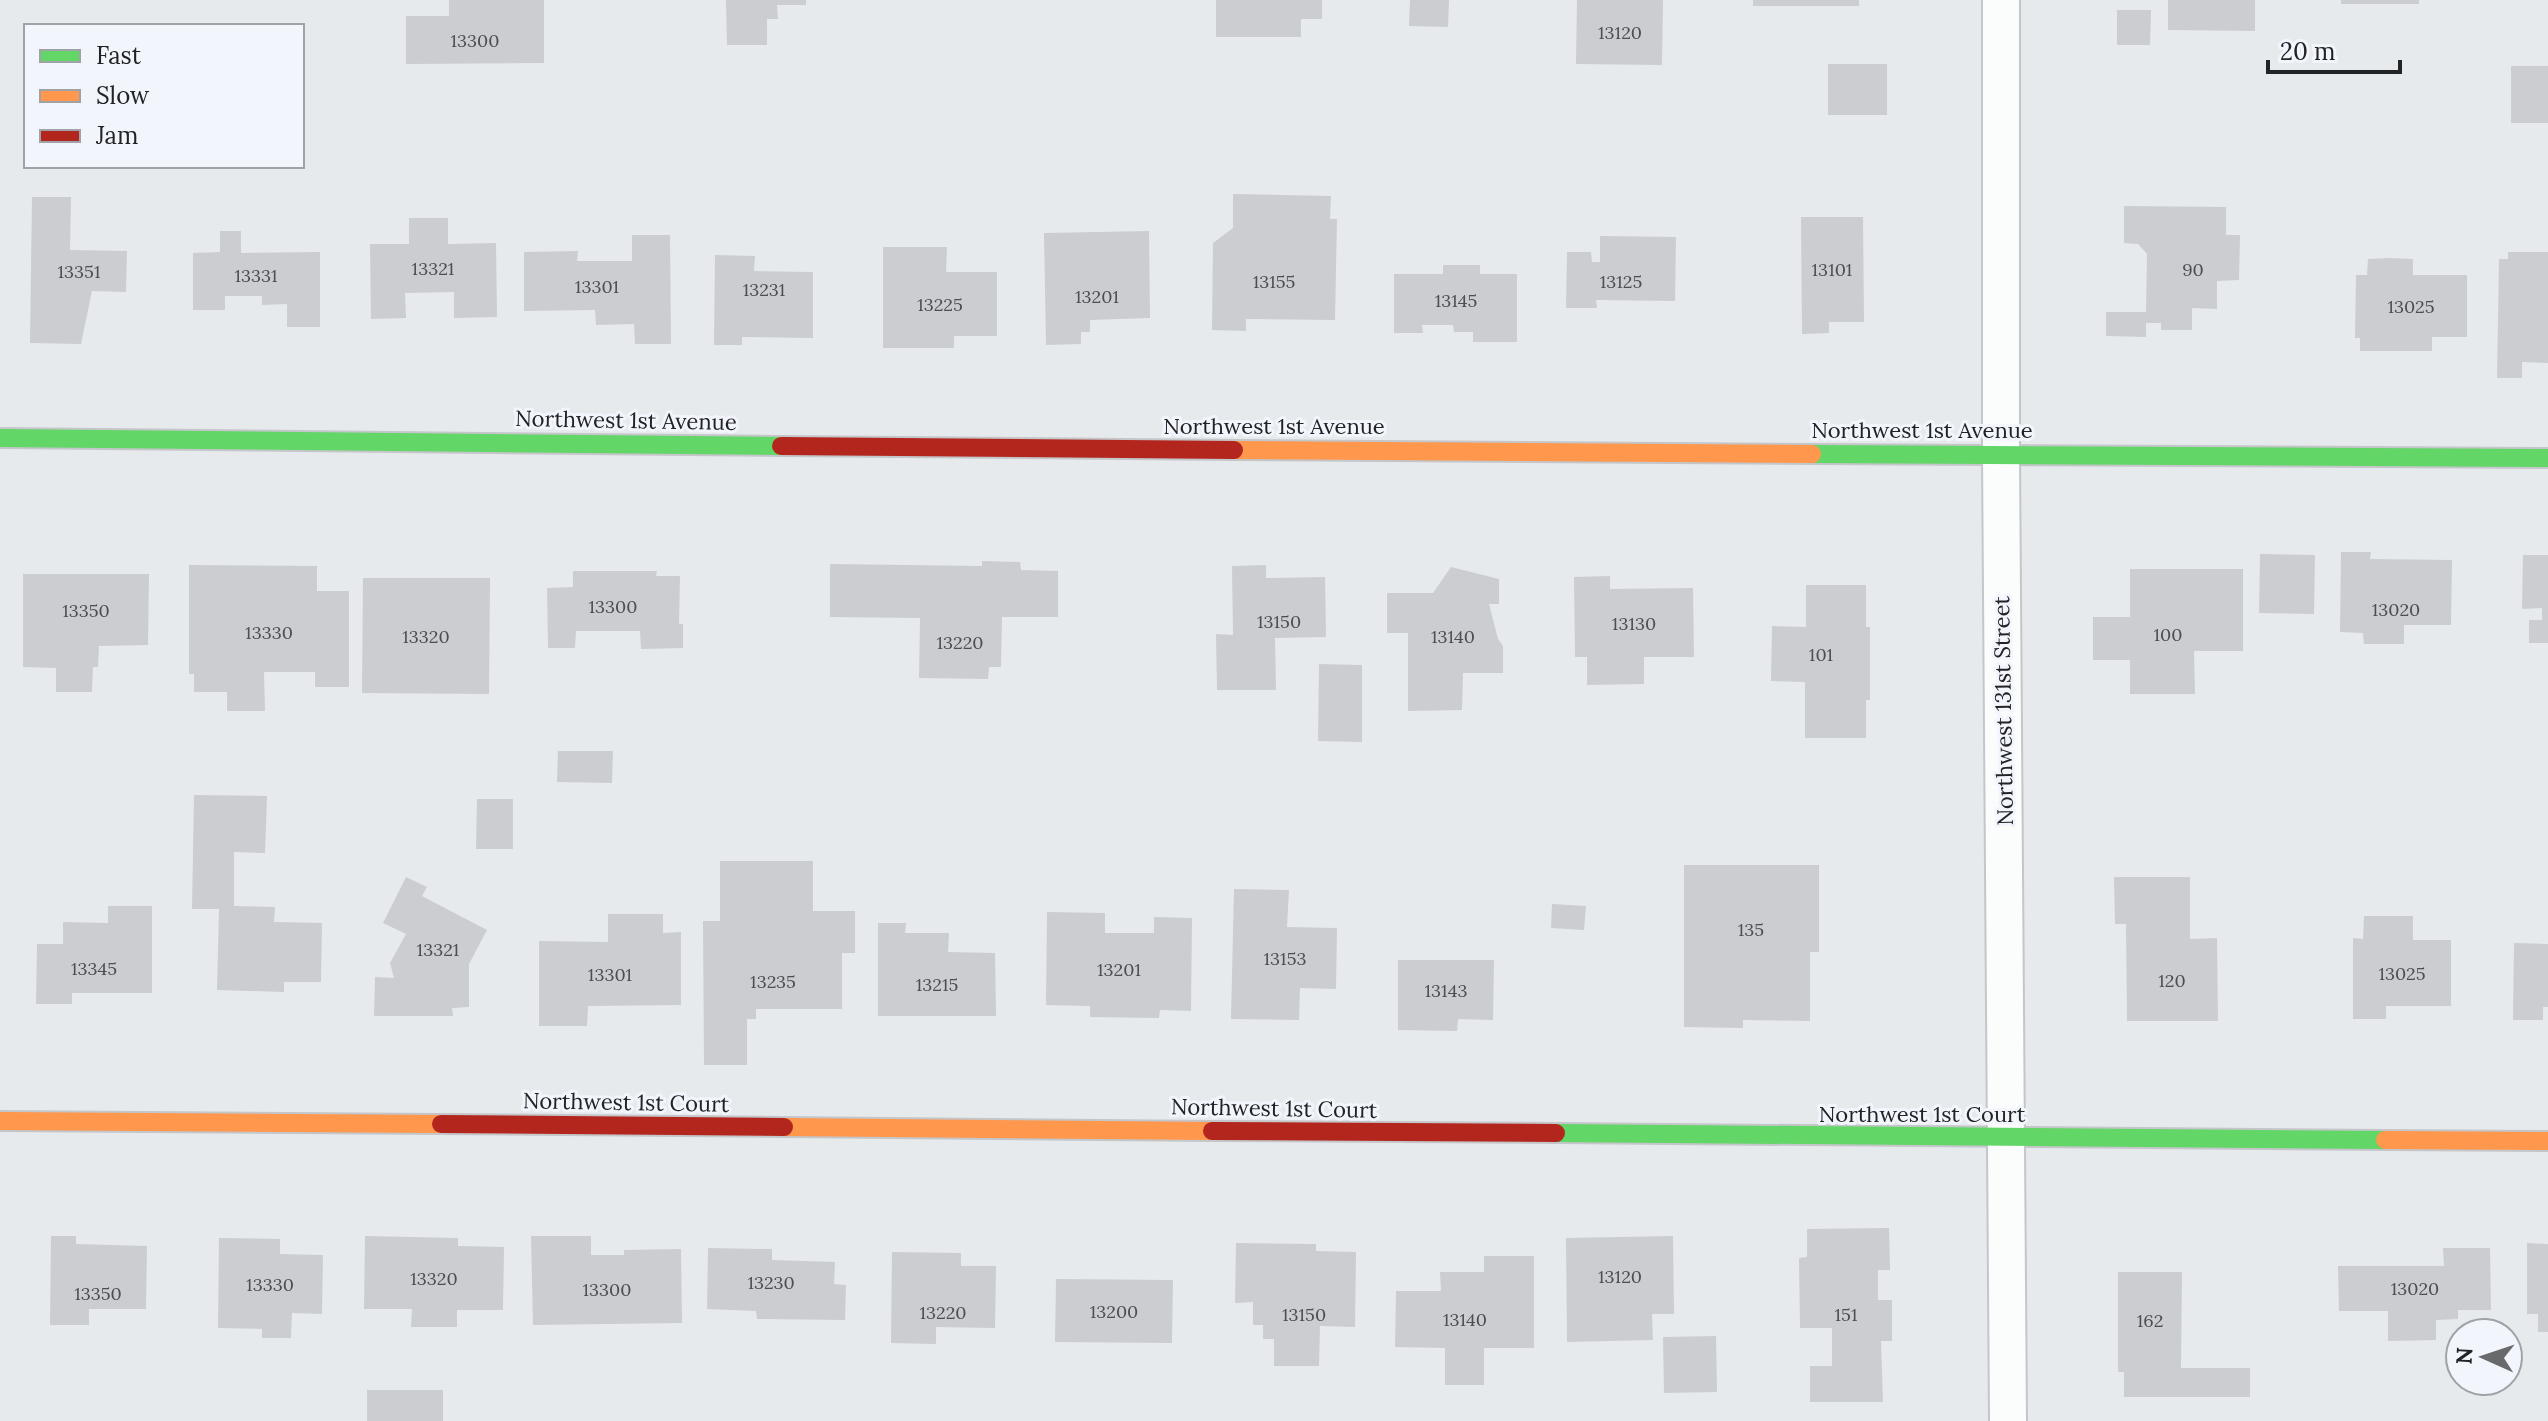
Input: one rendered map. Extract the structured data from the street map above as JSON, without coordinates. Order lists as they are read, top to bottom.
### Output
{
  "streets": {
    "street": ["Northwest 1st Avenue", "Northwest 131st Street", "Northwest 1st Court"]
  },
  "crossings": [
    ["Northwest 1st Avenue", "Northwest 131st Street"],
    ["Northwest 131st Street", "Northwest 1st Court"]
  ],
  "house_numbers": [
    "13120",
    "13300",
    "13321",
    "13101",
    "90",
    "13351",
    "13331",
    "13155",
    "13125",
    "13301",
    "13231",
    "13201",
    "13145",
    "13225",
    "13025",
    "13300",
    "13020",
    "13350",
    "13150",
    "13130",
    "13330",
    "100",
    "13320",
    "13140",
    "13220",
    "101",
    "135",
    "13321",
    "13153",
    "13345",
    "13201",
    "13025",
    "13301",
    "120",
    "13235",
    "13215",
    "13143",
    "13120",
    "13320",
    "13230",
    "13330",
    "13020",
    "13300",
    "13350",
    "13200",
    "13220",
    "13150",
    "151",
    "13140",
    "162"
  ],
  "legend": ["Fast", "Slow", "Jam"],
  "scale_bar": "20 m",
  "north": "left"
}
